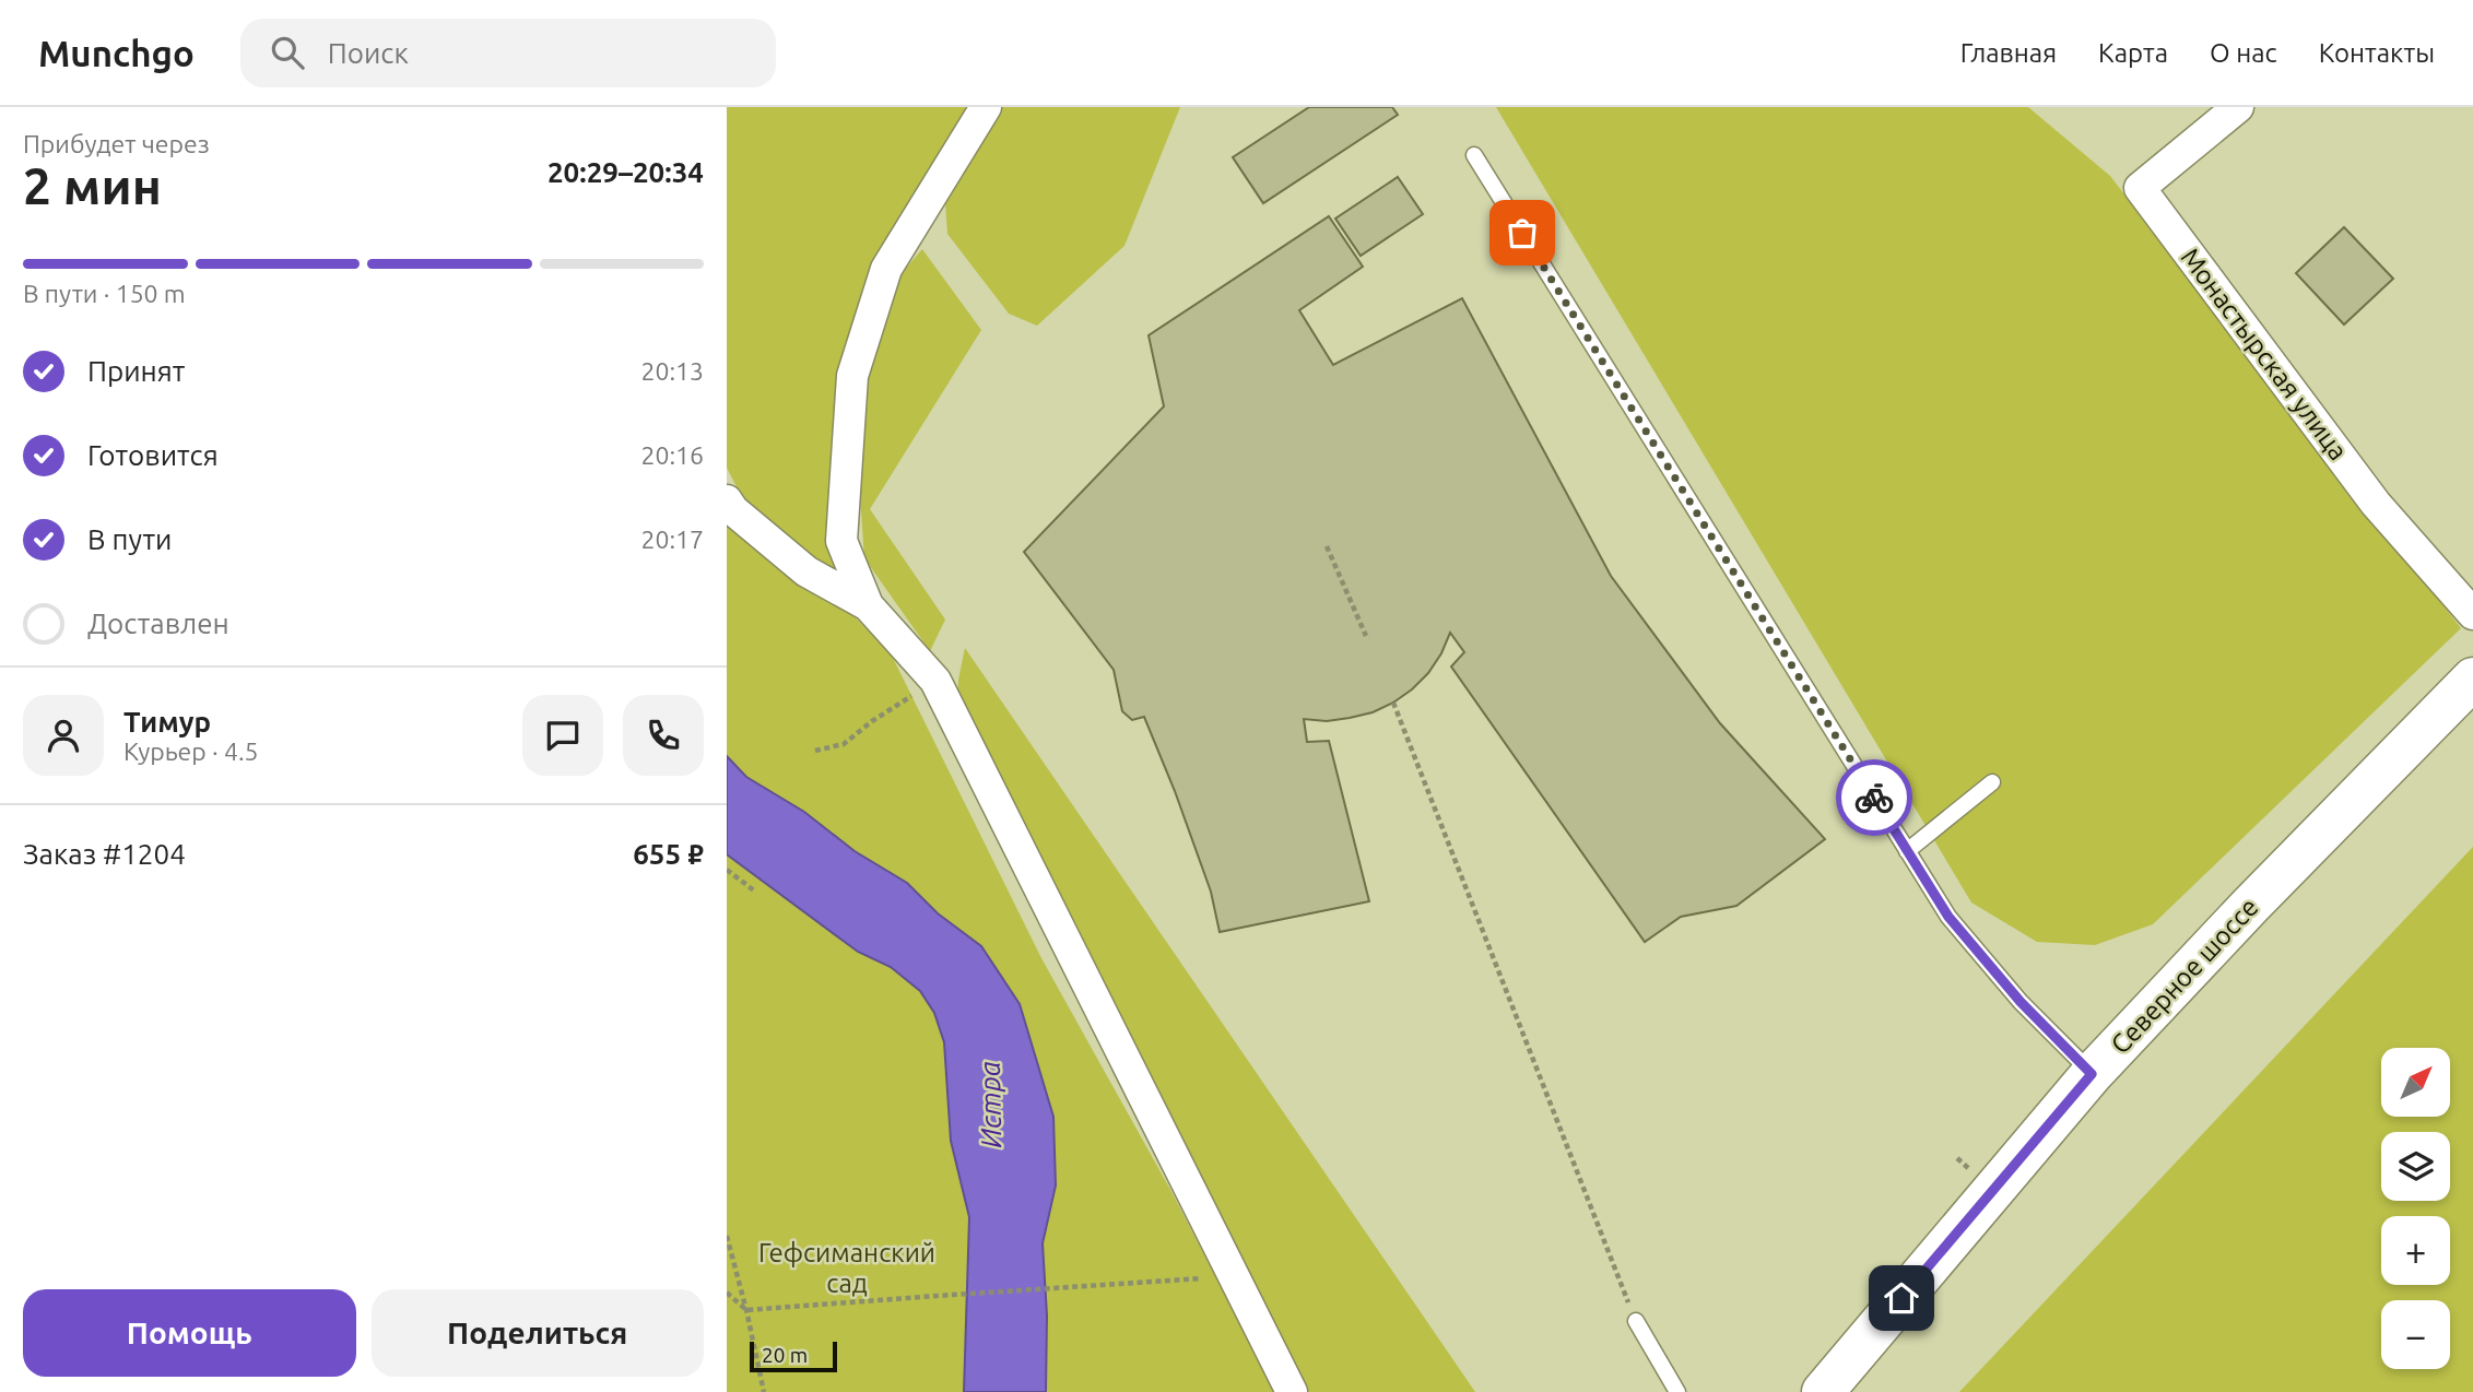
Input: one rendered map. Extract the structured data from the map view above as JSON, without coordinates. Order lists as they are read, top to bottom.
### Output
{
  "streets": {
    "main road": ["Северное шоссе"],
    "street": ["Монастырская улица"]
  },
  "water": ["Истра"],
  "parks": ["Гефсиманский сад"],
  "scale_bar": "20 m",
  "north": "top right",
  "page": {
    "header": "Munchgo",
    "search": "Поиск",
    "nav": [
      "Главная",
      "Карта",
      "О нас",
      "Контакты"
    ],
    "heading": ["2 мин", "Прибудет через", "20:29–20:34"],
    "panel": [
      "Тимур",
      "Курьер · 4.5",
      "Заказ #1204",
      "655 ₽"
    ],
    "bar": "В пути · 150 m",
    "list": [
      ["Принят", "20:13"],
      ["Готовится", "20:16"],
      ["В пути", "20:17"],
      "Доставлен"
    ],
    "map_buttons": ["+", "−"],
    "buttons": ["Помощь", "Поделиться"],
    "scale": "20 m"
  }
}
